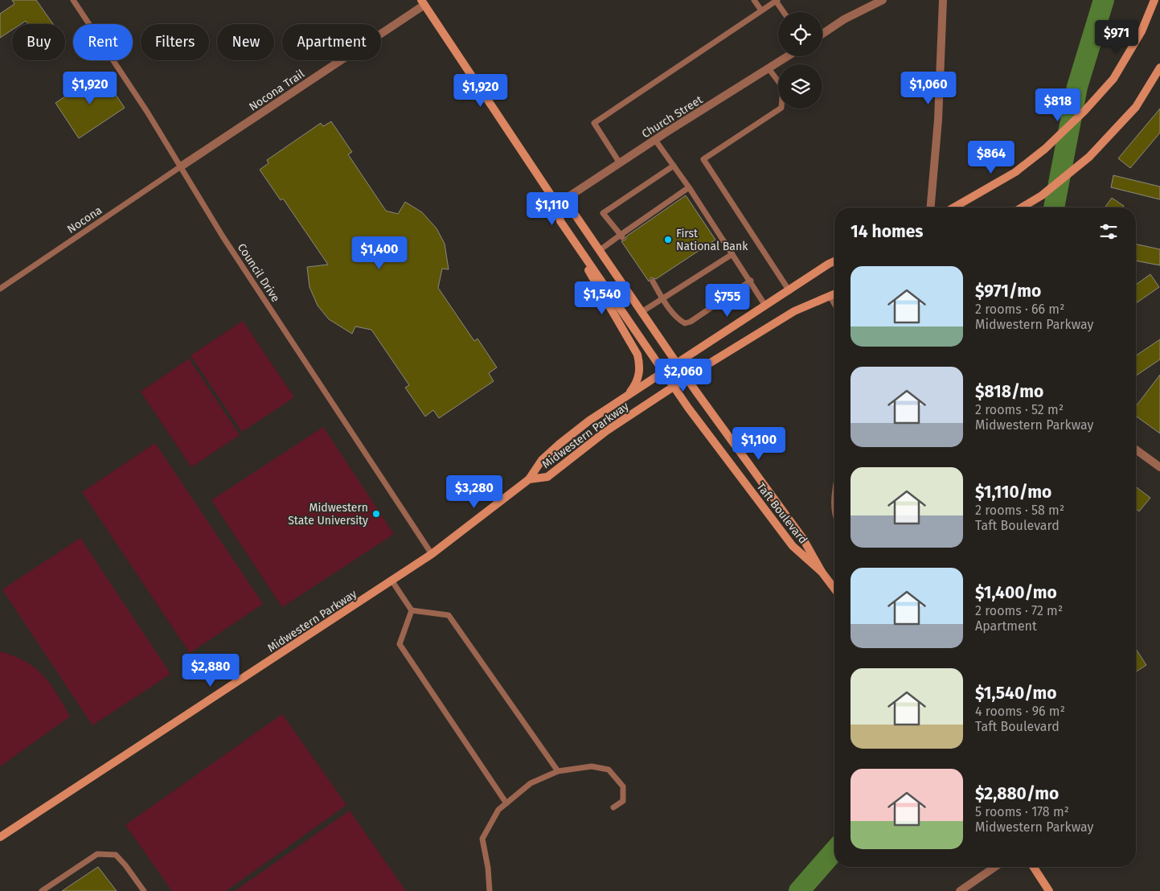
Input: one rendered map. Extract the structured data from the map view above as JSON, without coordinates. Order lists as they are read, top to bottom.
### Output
{
  "streets": {
    "main road": ["Midwestern Parkway", "Taft Boulevard"],
    "street": ["Nocona Trail", "Church Street"],
    "lane": ["Nocona", "Council Drive"]
  },
  "crossings": [
    ["Nocona Trail", "Nocona"],
    ["Nocona Trail", "Council Drive"],
    ["Nocona Trail", "Taft Boulevard"],
    ["Church Street", "Taft Boulevard"],
    ["Nocona", "Council Drive"],
    ["Council Drive", "Midwestern Parkway"],
    ["Midwestern Parkway", "Taft Boulevard"]
  ],
  "places": ["First National Bank", "Midwestern State University"],
  "page": {
    "price": [
      "$971",
      "$1,920",
      "$1,060",
      "$1,920",
      "$818",
      "$864",
      "$1,110",
      "$1,400",
      "$1,540",
      "$755",
      "$2,060",
      "$1,100",
      "$3,280",
      "$2,880"
    ],
    "chip": [
      "Buy",
      "Rent",
      "Filters",
      "New",
      "Apartment"
    ],
    "heading": "14 homes",
    "list": [
      {
        "name": "$971/mo",
        "note": "2 rooms · 66 m² · Midwestern Parkway"
      },
      {
        "name": "$818/mo",
        "note": "2 rooms · 52 m² · Midwestern Parkway"
      },
      {
        "name": "$1,110/mo",
        "note": "2 rooms · 58 m² · Taft Boulevard"
      },
      {
        "name": "$1,400/mo",
        "note": "2 rooms · 72 m² · Apartment"
      },
      {
        "name": "$1,540/mo",
        "note": "4 rooms · 96 m² · Taft Boulevard"
      },
      {
        "name": "$2,880/mo",
        "note": "5 rooms · 178 m² · Midwestern Parkway"
      }
    ]
  }
}
